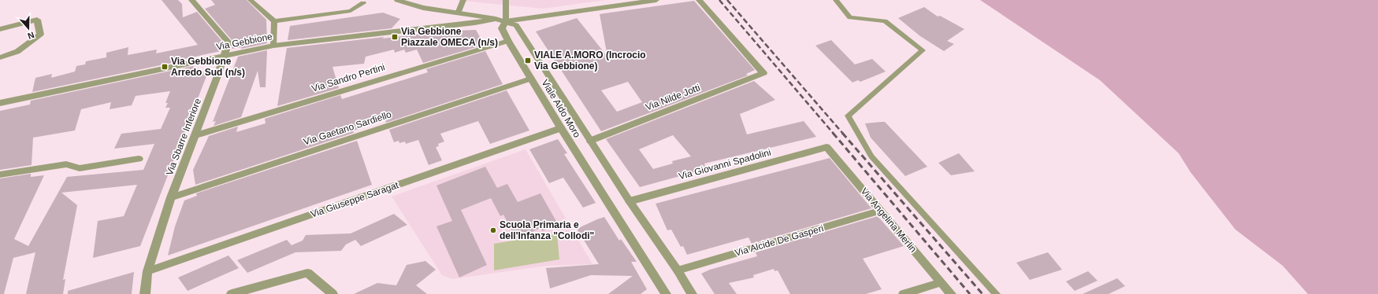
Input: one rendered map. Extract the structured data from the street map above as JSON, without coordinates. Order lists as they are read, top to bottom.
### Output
{
  "streets": {
    "street": [
      "Via Gebbione",
      "Via Sandro Pertini",
      "Via Nilde Jotti",
      "Viale Aldo Moro",
      "Via Gaetano Sardiello",
      "Via Sbarre Inferiore",
      "Via Giovanni Spadolini",
      "Via Giuseppe Saragat",
      "Via Angelina Merlin",
      "Via Alcide De Gasperi"
    ]
  },
  "crossings": [
    ["Via Gebbione", "Via Sbarre Inferiore"],
    ["Via Sandro Pertini", "Viale Aldo Moro"],
    ["Via Sandro Pertini", "Via Sbarre Inferiore"],
    ["Via Nilde Jotti", "Viale Aldo Moro"],
    ["Viale Aldo Moro", "Via Gaetano Sardiello"],
    ["Viale Aldo Moro", "Via Giovanni Spadolini"],
    ["Viale Aldo Moro", "Via Giuseppe Saragat"],
    ["Viale Aldo Moro", "Via Alcide De Gasperi"],
    ["Via Gaetano Sardiello", "Via Sbarre Inferiore"],
    ["Via Sbarre Inferiore", "Via Giuseppe Saragat"],
    ["Via Giovanni Spadolini", "Via Angelina Merlin"],
    ["Via Angelina Merlin", "Via Alcide De Gasperi"]
  ],
  "places": {
    "transit": ["Via Gebbione Piazzale OMECA (n/s)", "VIALE A.MORO (Incrocio Via Gebbione)", "Via Gebbione Arredo Sud (n/s)"],
    "other": ["Scuola Primaria e dell'Infanza \"Collodi\""]
  },
  "north": "bottom"
}
